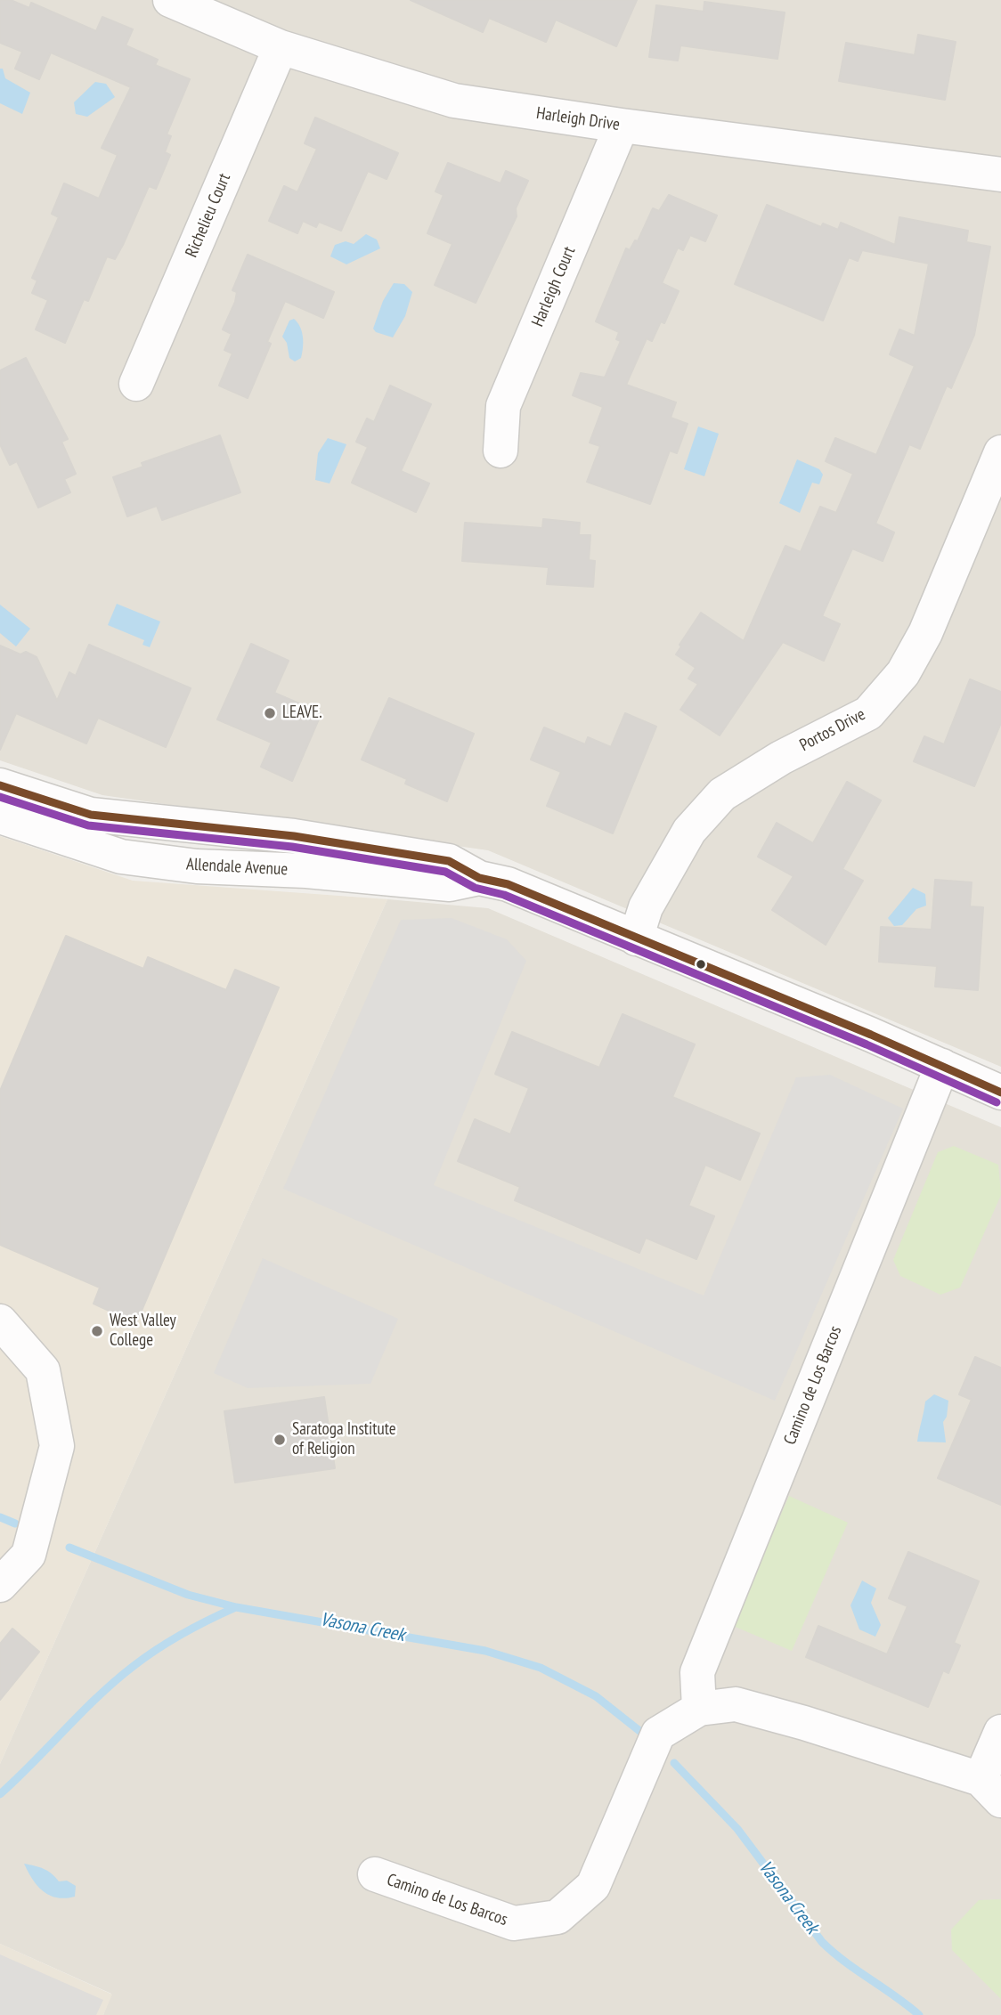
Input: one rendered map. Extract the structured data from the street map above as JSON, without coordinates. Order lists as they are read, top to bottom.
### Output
{
  "streets": {
    "street": [
      "Harleigh Drive",
      "Richelieu Court",
      "Harleigh Court",
      "Portos Drive",
      "Allendale Avenue",
      "Camino de Los Barcos"
    ]
  },
  "crossings": [
    ["Harleigh Drive", "Richelieu Court"],
    ["Harleigh Drive", "Harleigh Court"],
    ["Portos Drive", "Allendale Avenue"],
    ["Allendale Avenue", "Camino de Los Barcos"]
  ],
  "water": ["Vasona Creek"],
  "places": ["LEAVE.", "West Valley College", "Saratoga Institute of Religion"]
}
